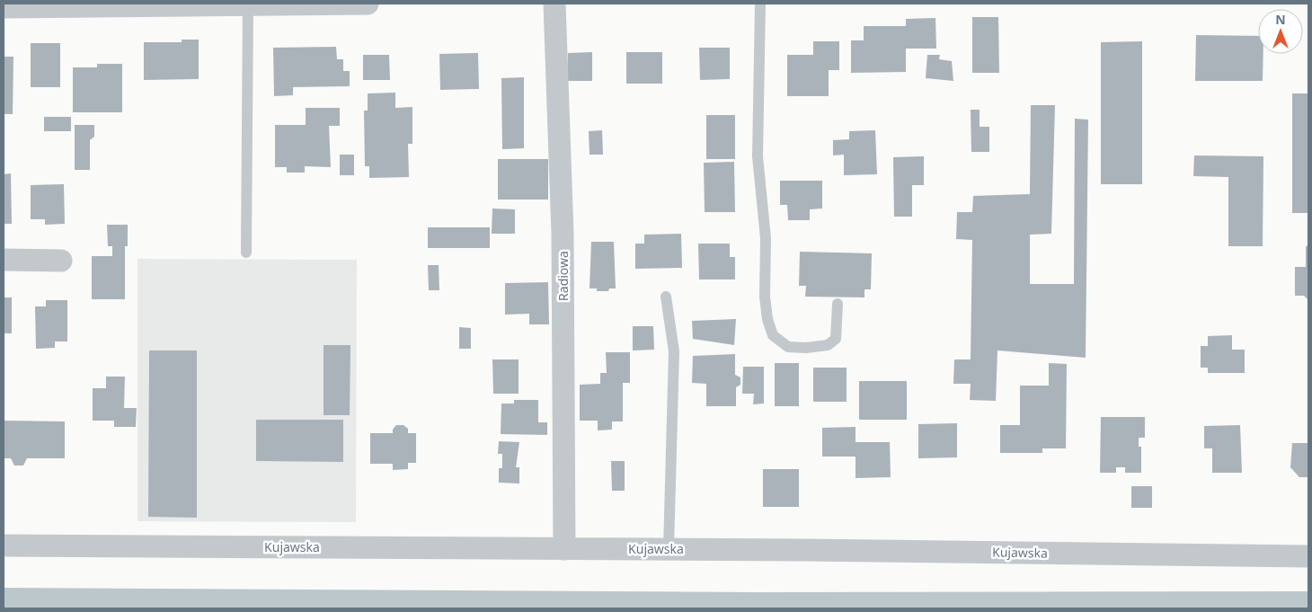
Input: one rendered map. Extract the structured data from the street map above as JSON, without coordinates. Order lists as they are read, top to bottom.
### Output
{
  "streets": {
    "street": ["Radiowa", "Kujawska"]
  },
  "crossings": [
    ["Radiowa", "Kujawska"]
  ],
  "north": "top"
}
